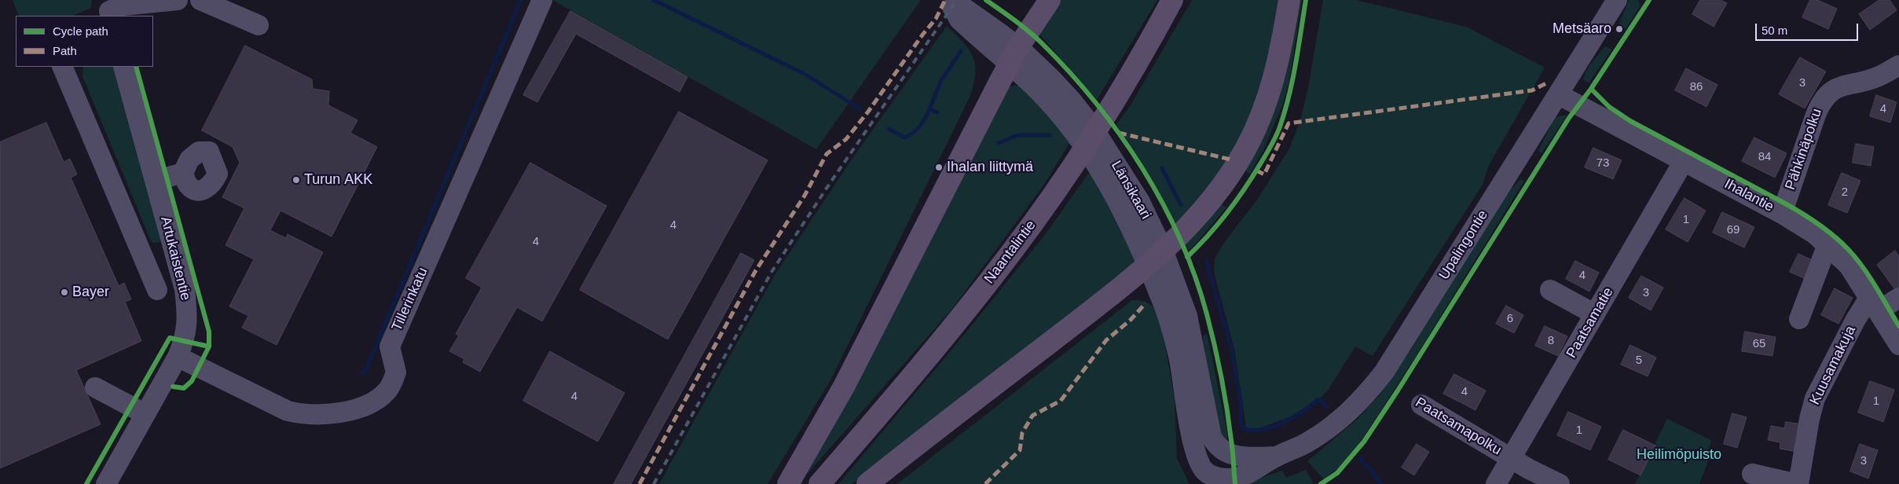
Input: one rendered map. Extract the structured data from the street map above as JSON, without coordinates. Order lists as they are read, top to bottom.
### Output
{
  "streets": {
    "main road": ["Naantalintie"],
    "street": [
      "Pähkinäpolku",
      "Länsikaari",
      "Ihalantie",
      "Upalingontie",
      "Artukaistentie",
      "Tillerinkatu",
      "Paatsamatie",
      "Kuusamakuja",
      "Paatsamapolku"
    ]
  },
  "crossings": [
    ["Pähkinäpolku", "Ihalantie"],
    ["Länsikaari", "Upalingontie"],
    ["Ihalantie", "Upalingontie"],
    ["Ihalantie", "Paatsamatie"],
    ["Ihalantie", "Kuusamakuja"],
    ["Artukaistentie", "Tillerinkatu"],
    ["Paatsamatie", "Paatsamapolku"]
  ],
  "parks": ["Heilimöpuisto"],
  "places": [
    "Metsäaro",
    "Ihalan liittymä",
    "Turun AKK",
    "Bayer"
  ],
  "house_numbers": [
    "3",
    "86",
    "4",
    "84",
    "73",
    "2",
    "1",
    "4",
    "69",
    "4",
    "4",
    "3",
    "6",
    "8",
    "65",
    "5",
    "4",
    "4",
    "1",
    "1",
    "3"
  ],
  "legend": ["Cycle path", "Path"],
  "scale_bar": "50 m"
}
